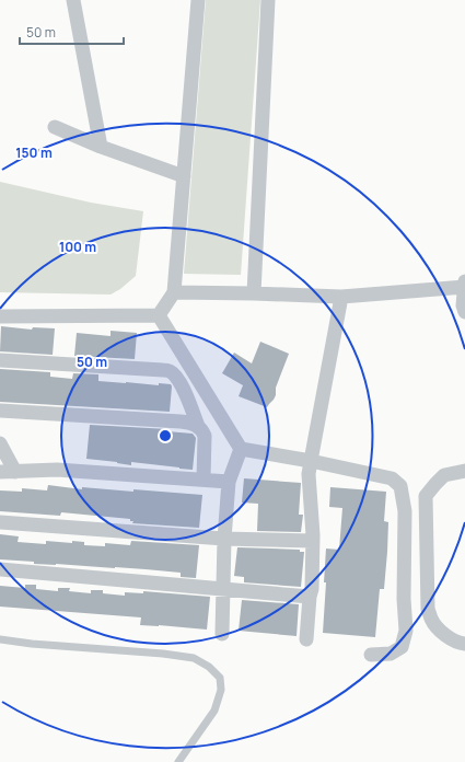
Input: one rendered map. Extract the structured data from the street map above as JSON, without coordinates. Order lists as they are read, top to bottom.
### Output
{
  "scale_bar": "50 m",
  "rings": ["150 m", "100 m", "50 m"]
}
